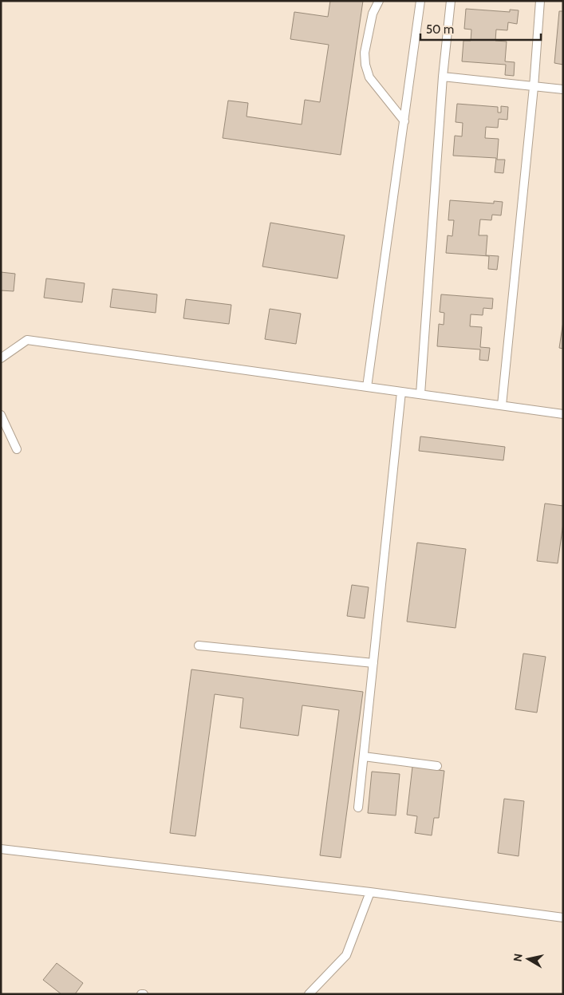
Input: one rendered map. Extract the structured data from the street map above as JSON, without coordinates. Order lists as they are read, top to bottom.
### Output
{
  "scale_bar": "50 m",
  "north": "left"
}
